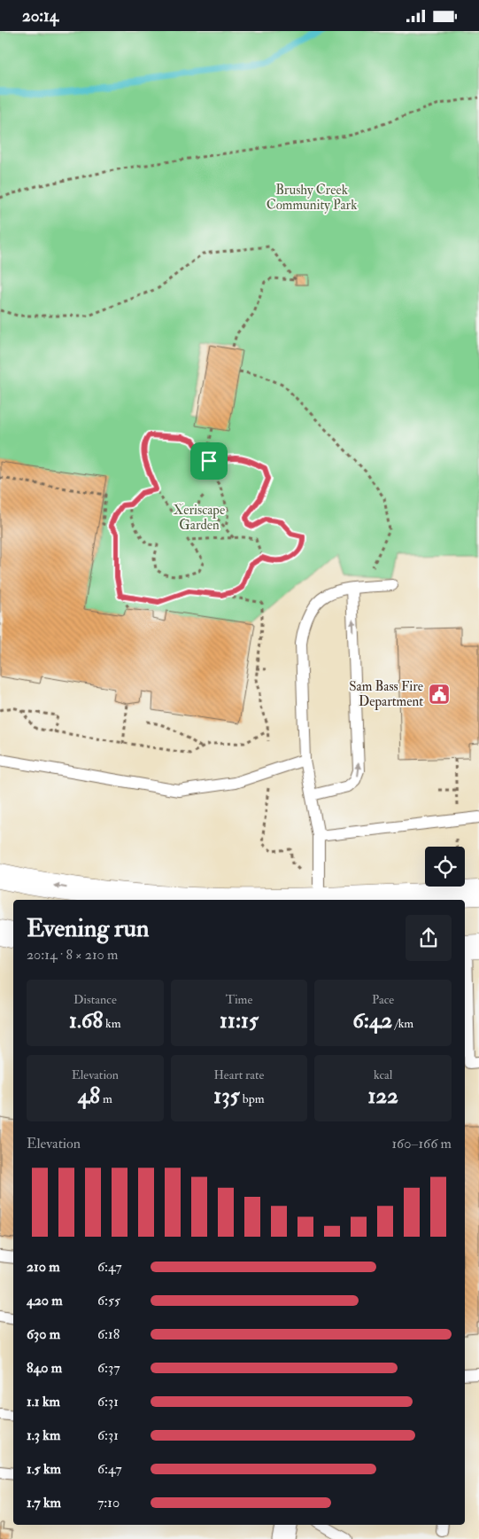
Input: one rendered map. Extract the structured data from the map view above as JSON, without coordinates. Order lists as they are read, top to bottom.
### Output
{
  "parks": ["Brushy Creek Community Park", "Xeriscape Garden"],
  "places": {
    "public building": ["Sam Bass Fire Department"]
  },
  "page": {
    "status": "20:14",
    "heading": ["Evening run", "20:14 · 8 × 210 m"],
    "stats": [
      ["Distance", "1.68 km"],
      ["Time", "11:15"],
      ["Pace", "6:42 /km"],
      ["Elevation", "48 m"],
      ["Heart rate", "135 bpm"],
      ["kcal", "122"]
    ],
    "chart": ["Elevation", "160–166 m"],
    "list": [
      {
        "name": "210 m",
        "note": "6:47"
      },
      {
        "name": "420 m",
        "note": "6:55"
      },
      {
        "name": "630 m",
        "note": "6:18"
      },
      {
        "name": "840 m",
        "note": "6:37"
      },
      {
        "name": "1.1 km",
        "note": "6:31"
      },
      {
        "name": "1.3 km",
        "note": "6:31"
      },
      {
        "name": "1.5 km",
        "note": "6:47"
      },
      {
        "name": "1.7 km",
        "note": "7:10"
      }
    ]
  }
}
